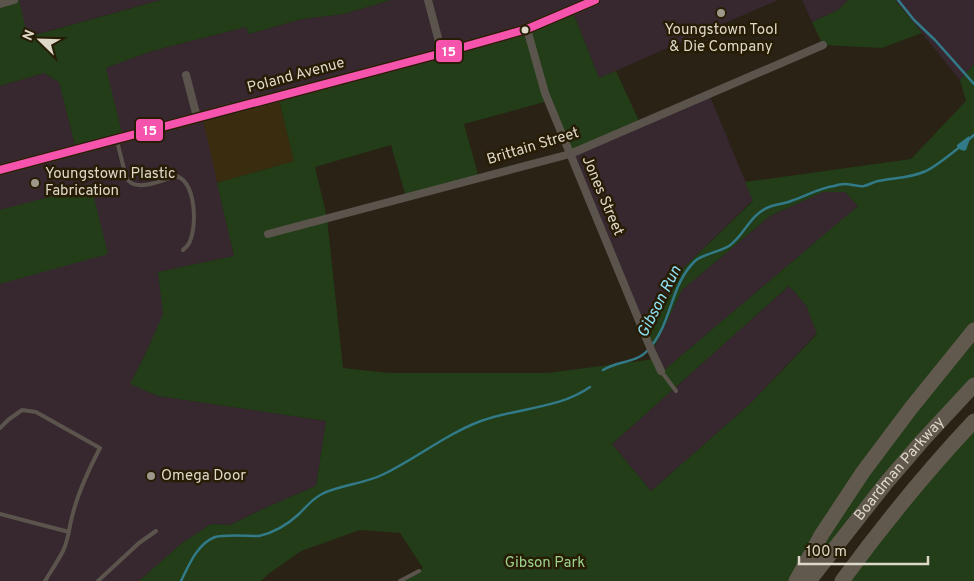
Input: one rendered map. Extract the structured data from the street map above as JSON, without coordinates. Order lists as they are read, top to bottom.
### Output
{
  "streets": {
    "highway": ["Boardman Parkway"],
    "main road": ["Poland Avenue"],
    "street": ["Brittain Street", "Jones Street"]
  },
  "crossings": [
    ["Poland Avenue", "Jones Street"],
    ["Brittain Street", "Jones Street"]
  ],
  "water": ["Gibson Run"],
  "parks": ["Gibson Park"],
  "places": ["Youngstown Tool & Die Company", "Youngstown Plastic Fabrication", "Omega Door"],
  "lines": ["transit line 15"],
  "scale_bar": "100 m",
  "north": "top left"
}
